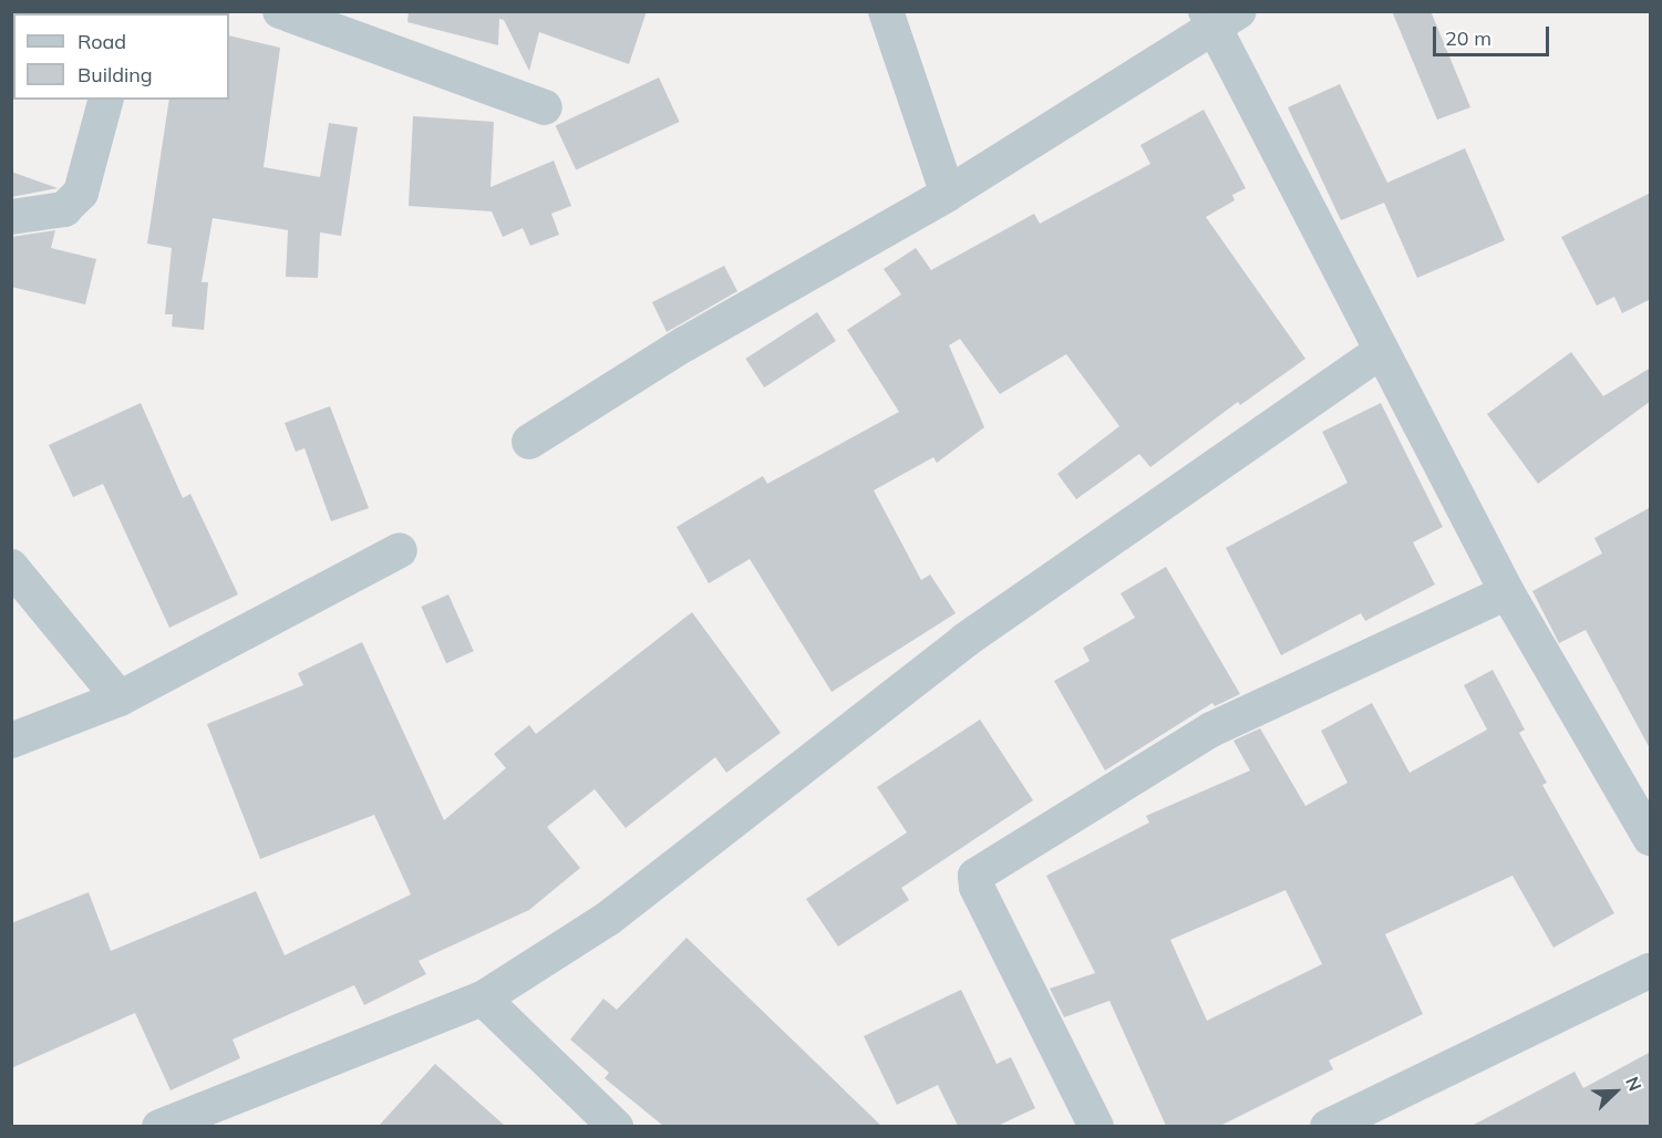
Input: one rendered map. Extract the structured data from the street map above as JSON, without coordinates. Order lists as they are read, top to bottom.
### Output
{
  "legend": ["Road", "Building"],
  "scale_bar": "20 m",
  "north": "top right"
}
